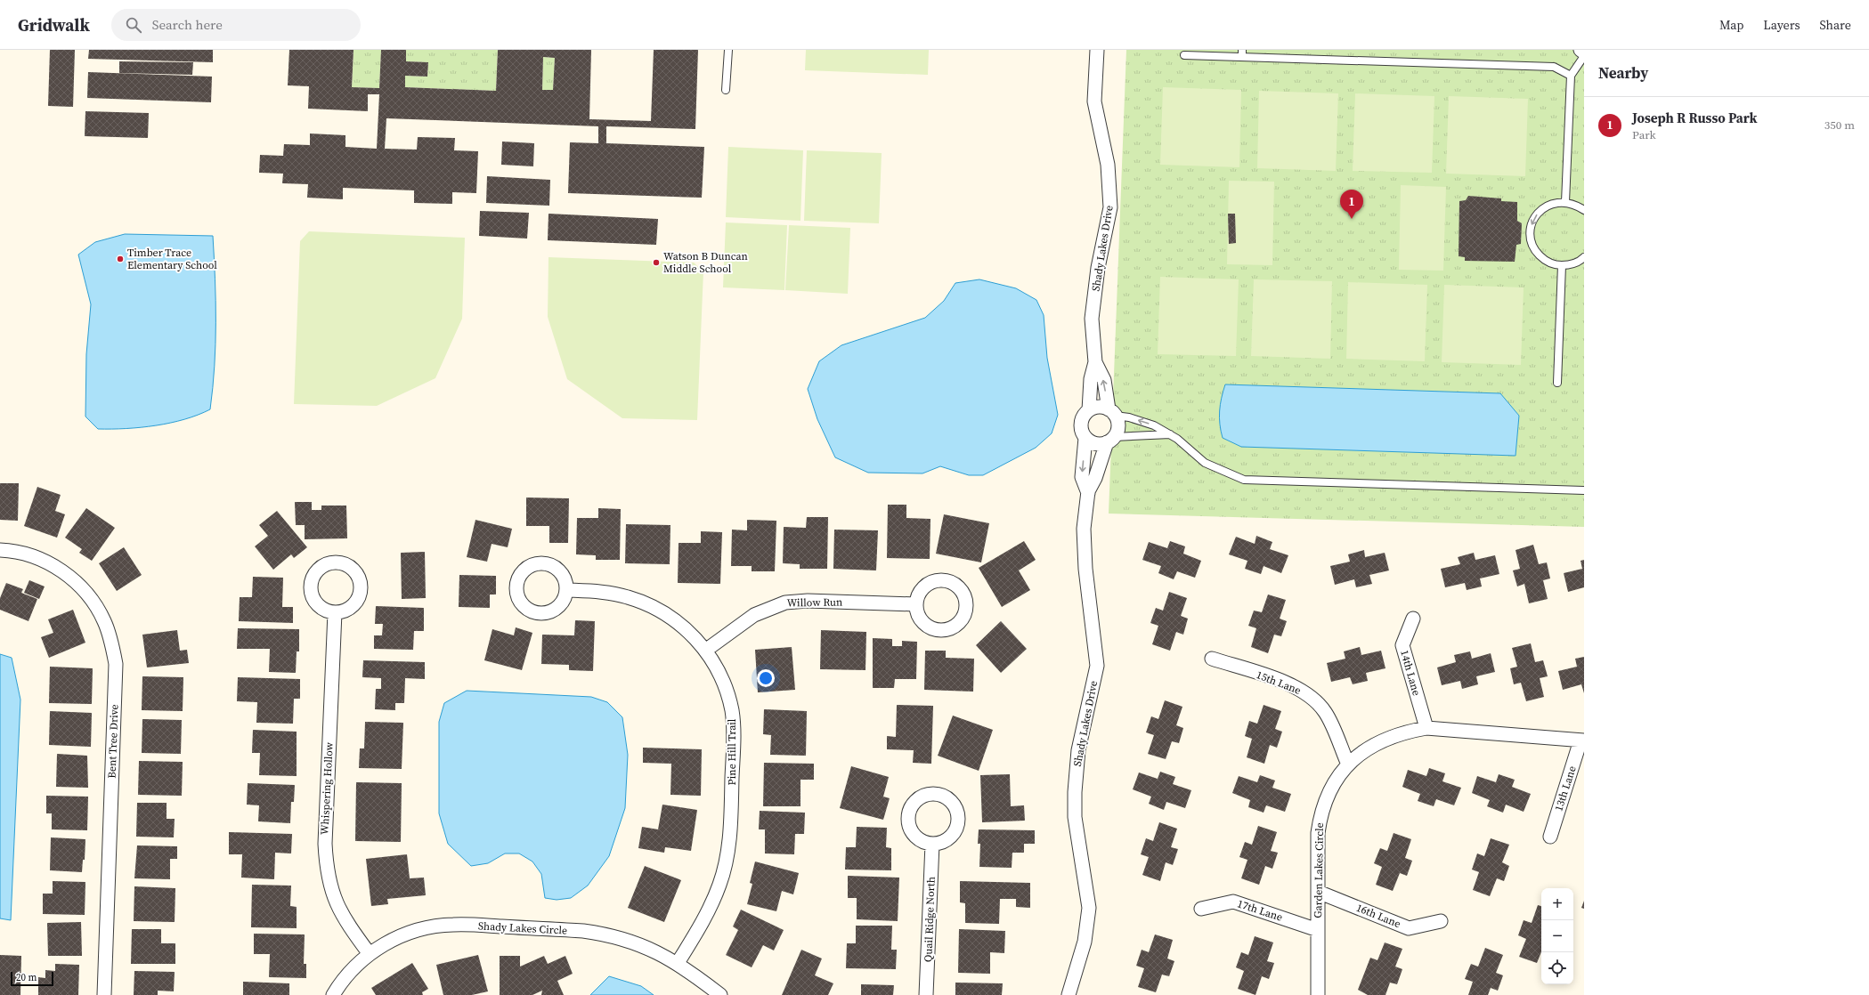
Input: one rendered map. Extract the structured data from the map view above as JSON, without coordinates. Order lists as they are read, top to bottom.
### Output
{
  "streets": {
    "street": [
      "Shady Lakes Drive",
      "Willow Run",
      "14th Lane",
      "15th Lane",
      "Bent Tree Drive",
      "Pine Hill Trail",
      "Whispering Hollow",
      "13th Lane",
      "Garden Lakes Circle",
      "17th Lane",
      "16th Lane",
      "Quail Ridge North",
      "Shady Lakes Circle"
    ]
  },
  "crossings": [
    ["Willow Run", "Pine Hill Trail"],
    ["14th Lane", "Garden Lakes Circle"],
    ["15th Lane", "Garden Lakes Circle"],
    ["Pine Hill Trail", "Shady Lakes Circle"],
    ["Whispering Hollow", "Shady Lakes Circle"],
    ["13th Lane", "Garden Lakes Circle"],
    ["Garden Lakes Circle", "17th Lane"],
    ["Garden Lakes Circle", "16th Lane"]
  ],
  "places": ["Timber Trace Elementary School", "Watson B Duncan Middle School"],
  "scale_bar": "20 m",
  "page": {
    "header": "Gridwalk",
    "search": "Search here",
    "nav": ["Map", "Layers", "Share"],
    "heading": "Nearby",
    "list": [
      {
        "mark": "1",
        "name": "Joseph R Russo Park",
        "note": "Park",
        "value": "350 m"
      }
    ],
    "pins": "1",
    "map_buttons": ["+", "−"],
    "scale": "20 m"
  }
}
